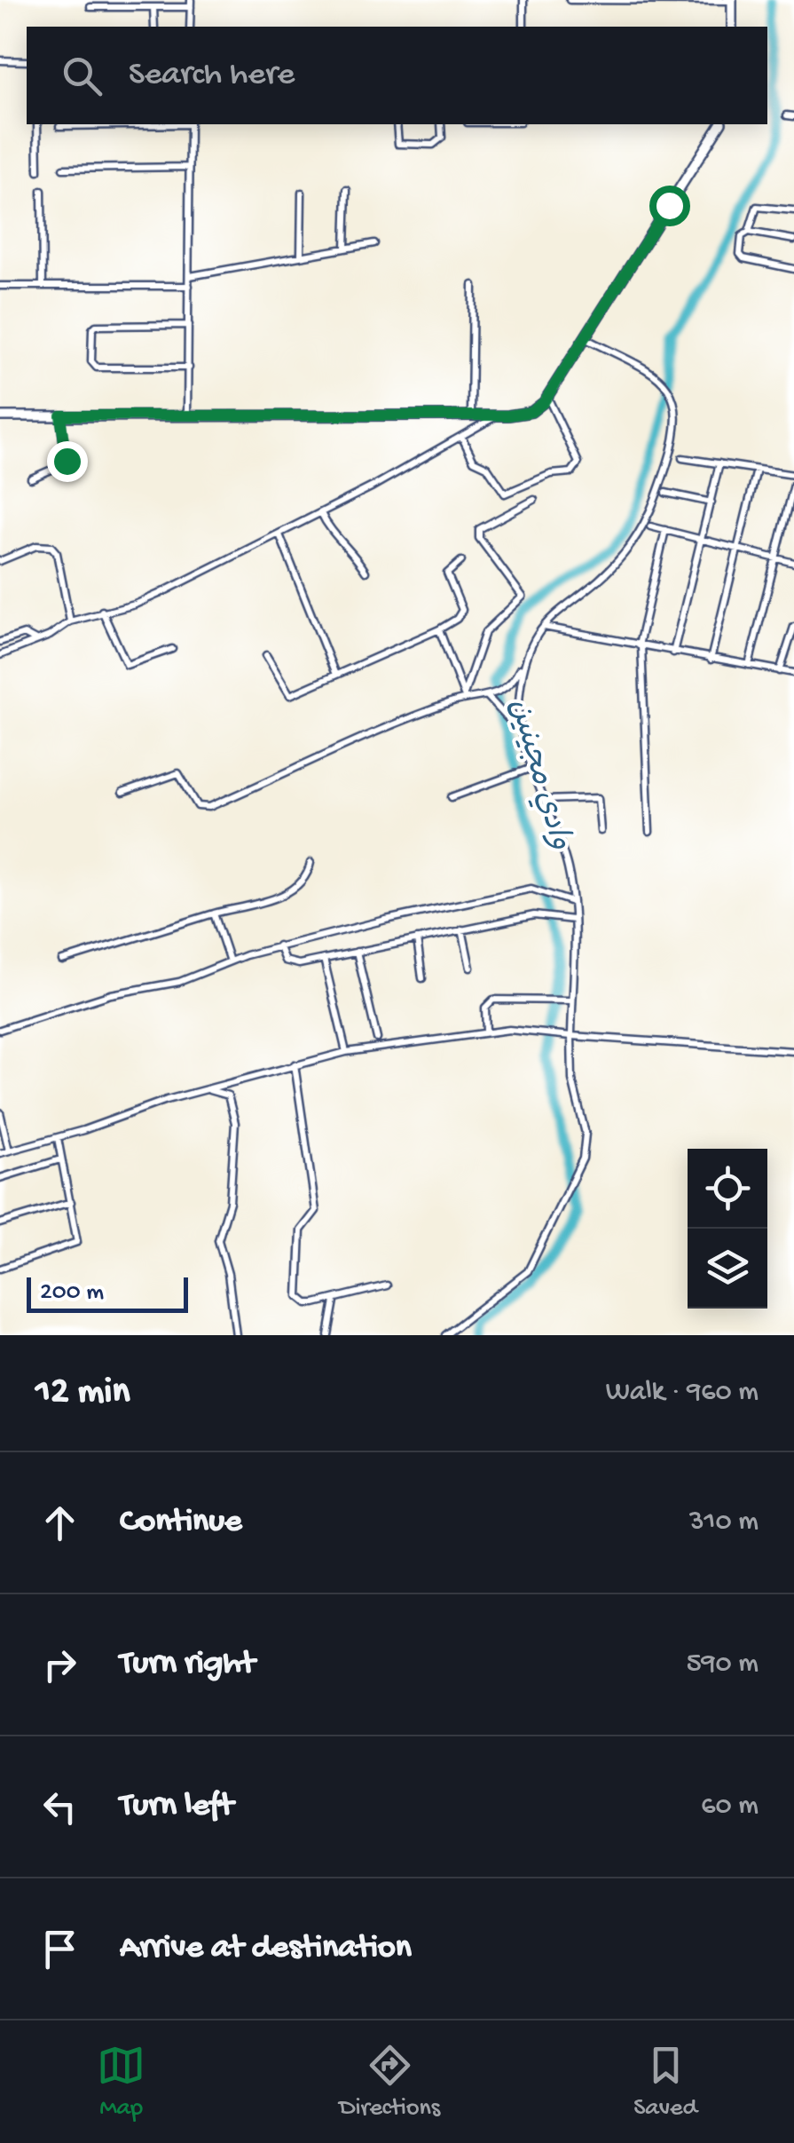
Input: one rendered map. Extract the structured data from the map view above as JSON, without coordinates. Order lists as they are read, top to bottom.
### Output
{
  "water": ["وادي مجينين"],
  "scale_bar": "200 m",
  "page": {
    "search": "Search here",
    "scale": "200 m",
    "heading": ["12 min", "Walk · 960 m"],
    "list": [
      ["Continue", "310 m"],
      ["Turn right", "590 m"],
      ["Turn left", "60 m"],
      "Arrive at destination"
    ],
    "nav": ["Map", "Directions", "Saved"]
  }
}
